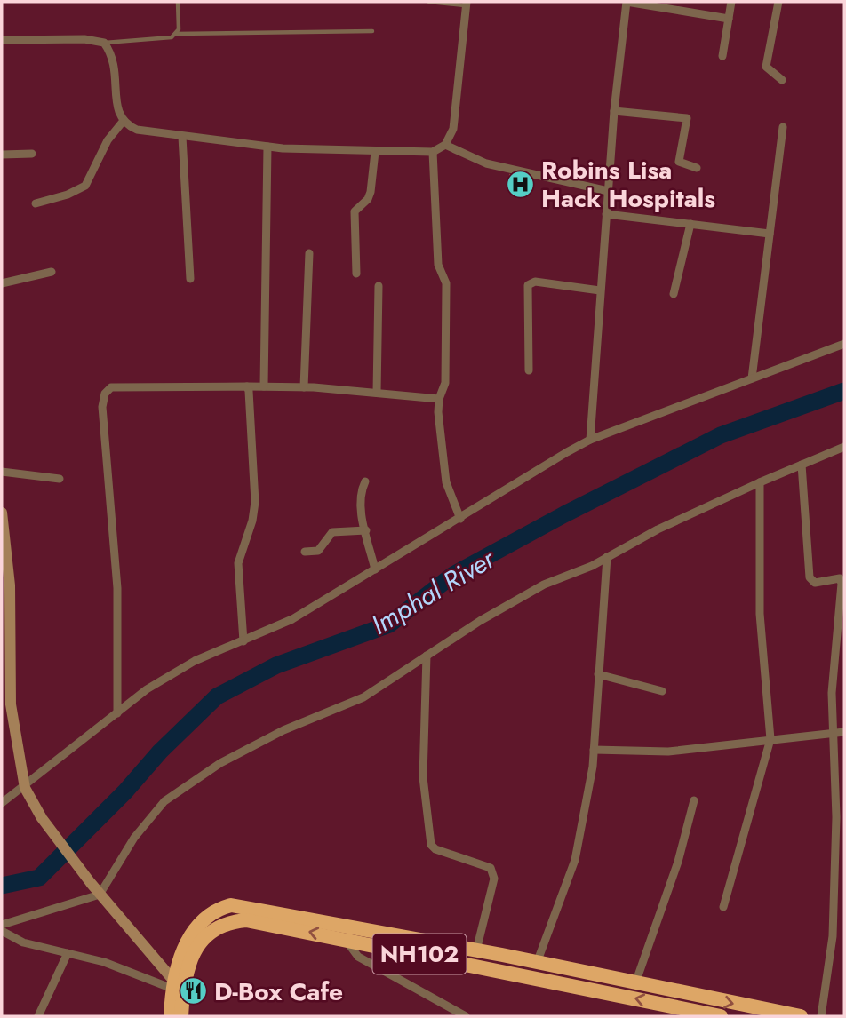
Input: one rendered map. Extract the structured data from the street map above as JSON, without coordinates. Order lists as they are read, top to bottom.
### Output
{
  "streets": {
    "highway": ["NH102"]
  },
  "water": ["Imphal River"],
  "places": {
    "hospital": ["Robins Lisa Hack Hospitals"],
    "restaurant": ["D-Box Cafe"]
  }
}
